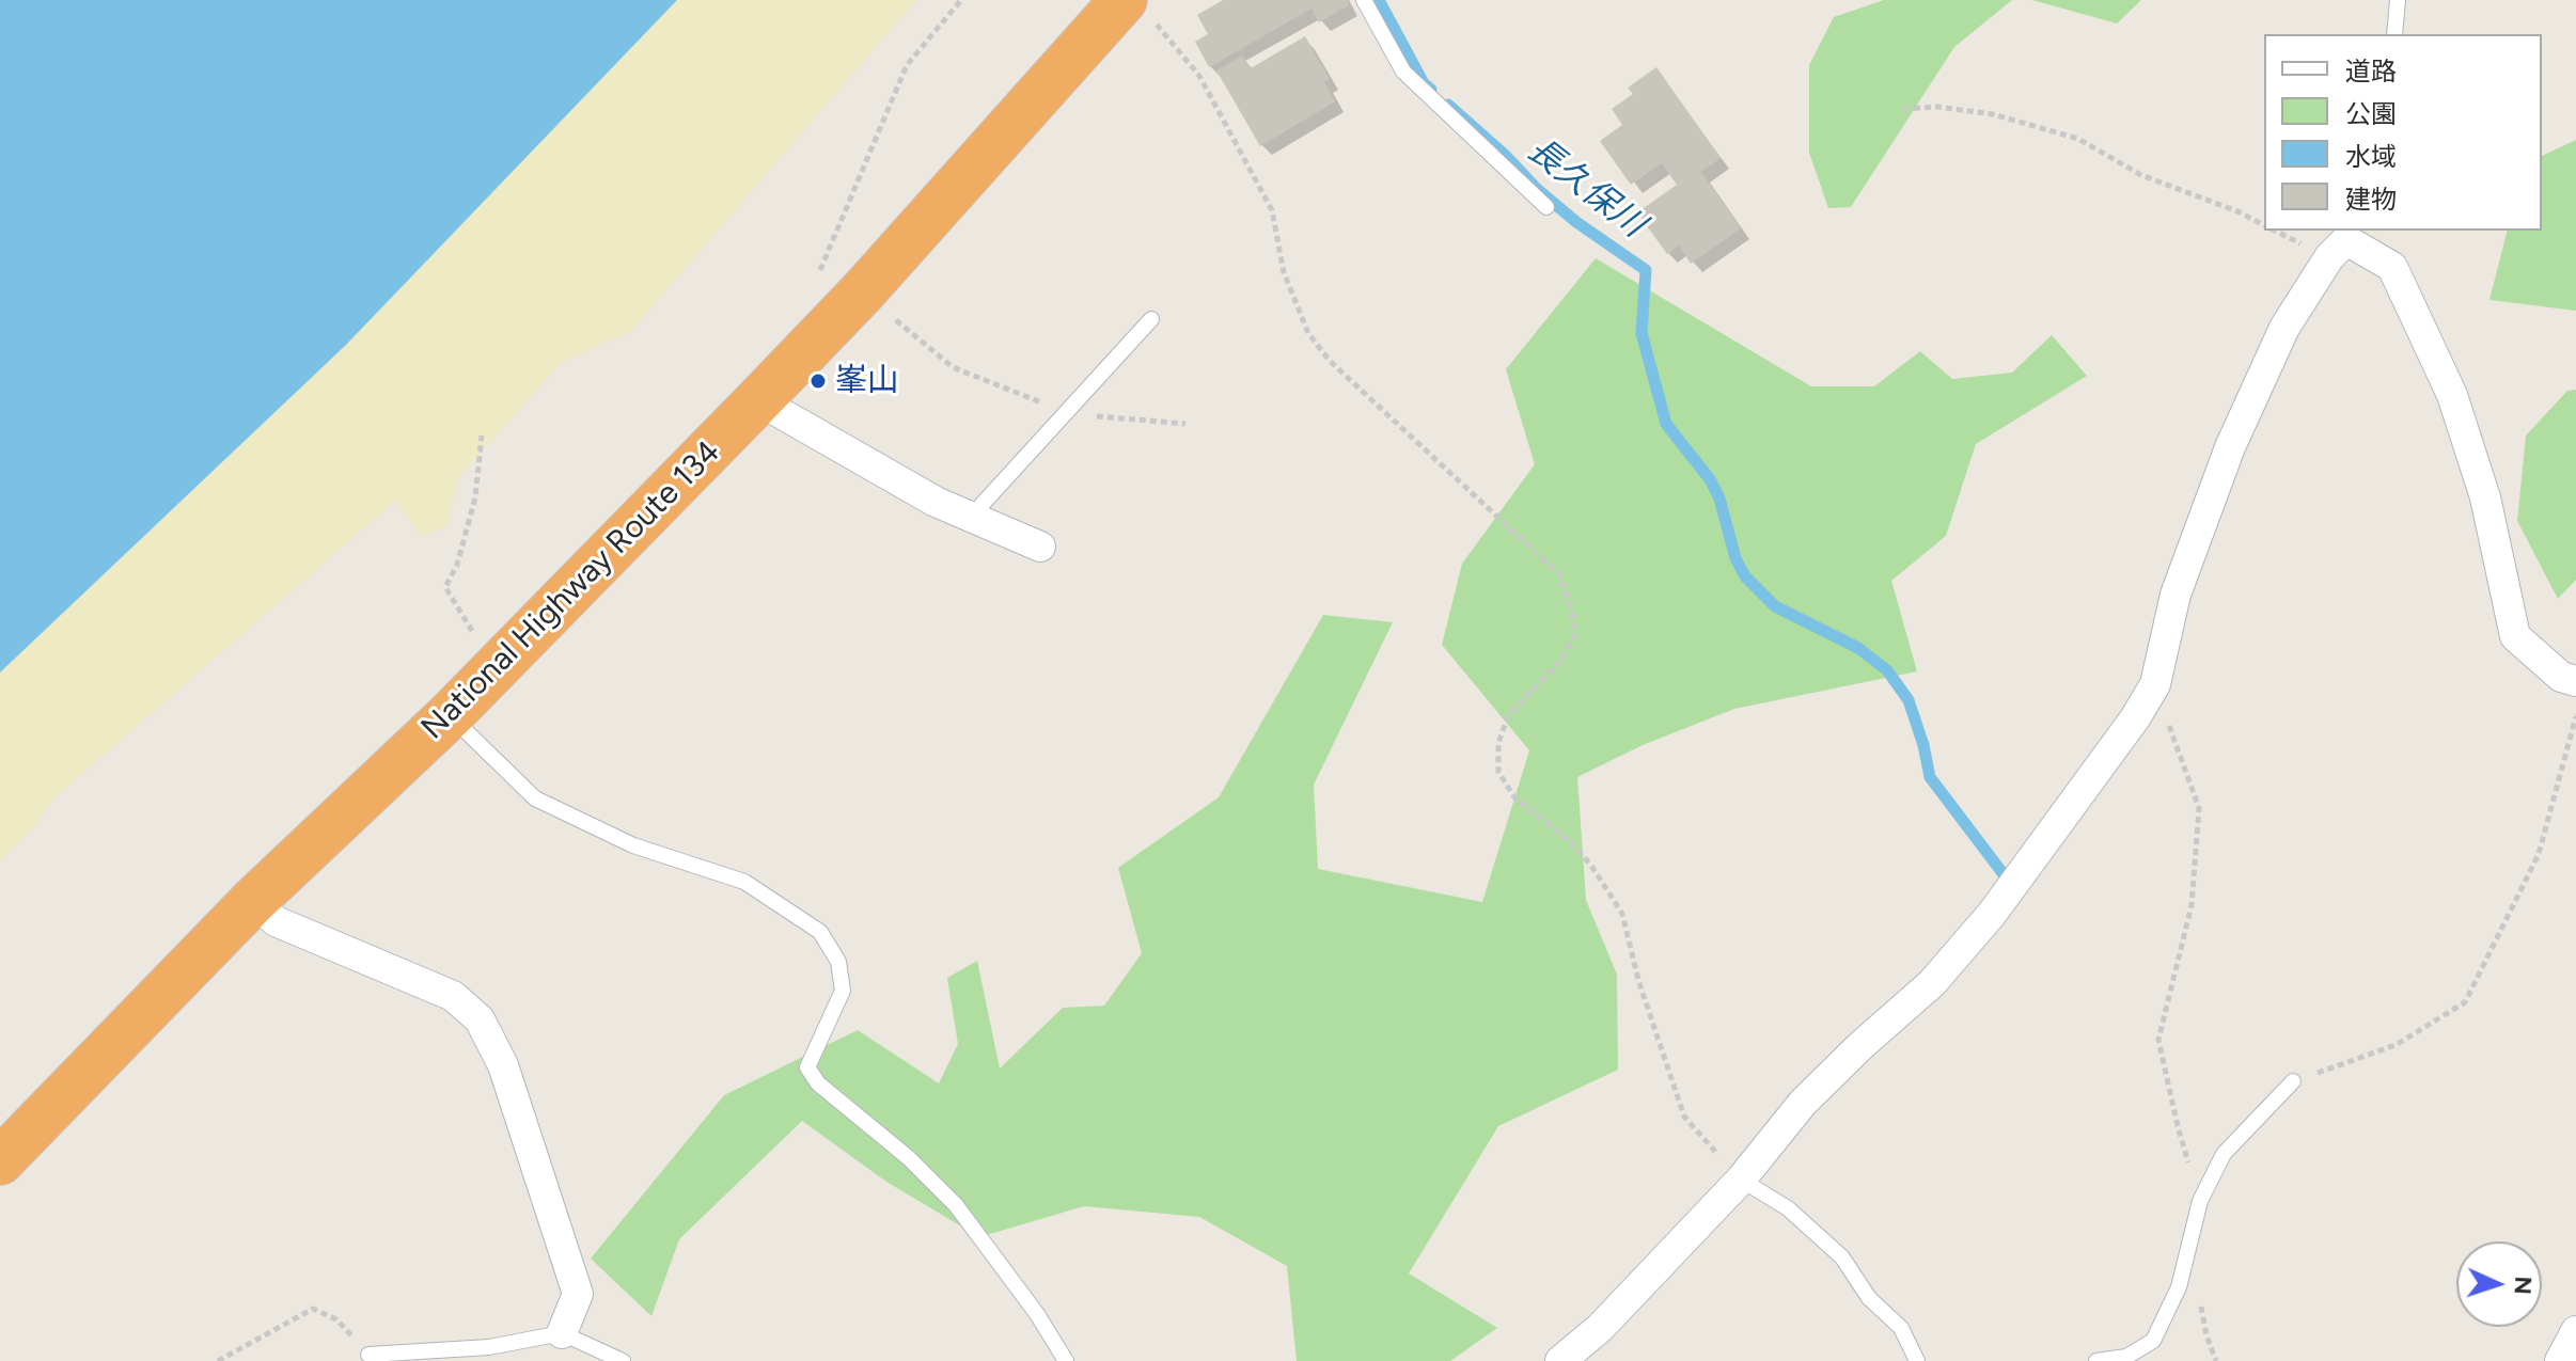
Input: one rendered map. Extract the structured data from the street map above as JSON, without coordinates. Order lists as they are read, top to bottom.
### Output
{
  "streets": {
    "highway": ["National Highway Route 134"]
  },
  "water": ["長久保川"],
  "places": ["峯山"],
  "legend": [
    "道路",
    "公園",
    "水域",
    "建物"
  ],
  "north": "right"
}
